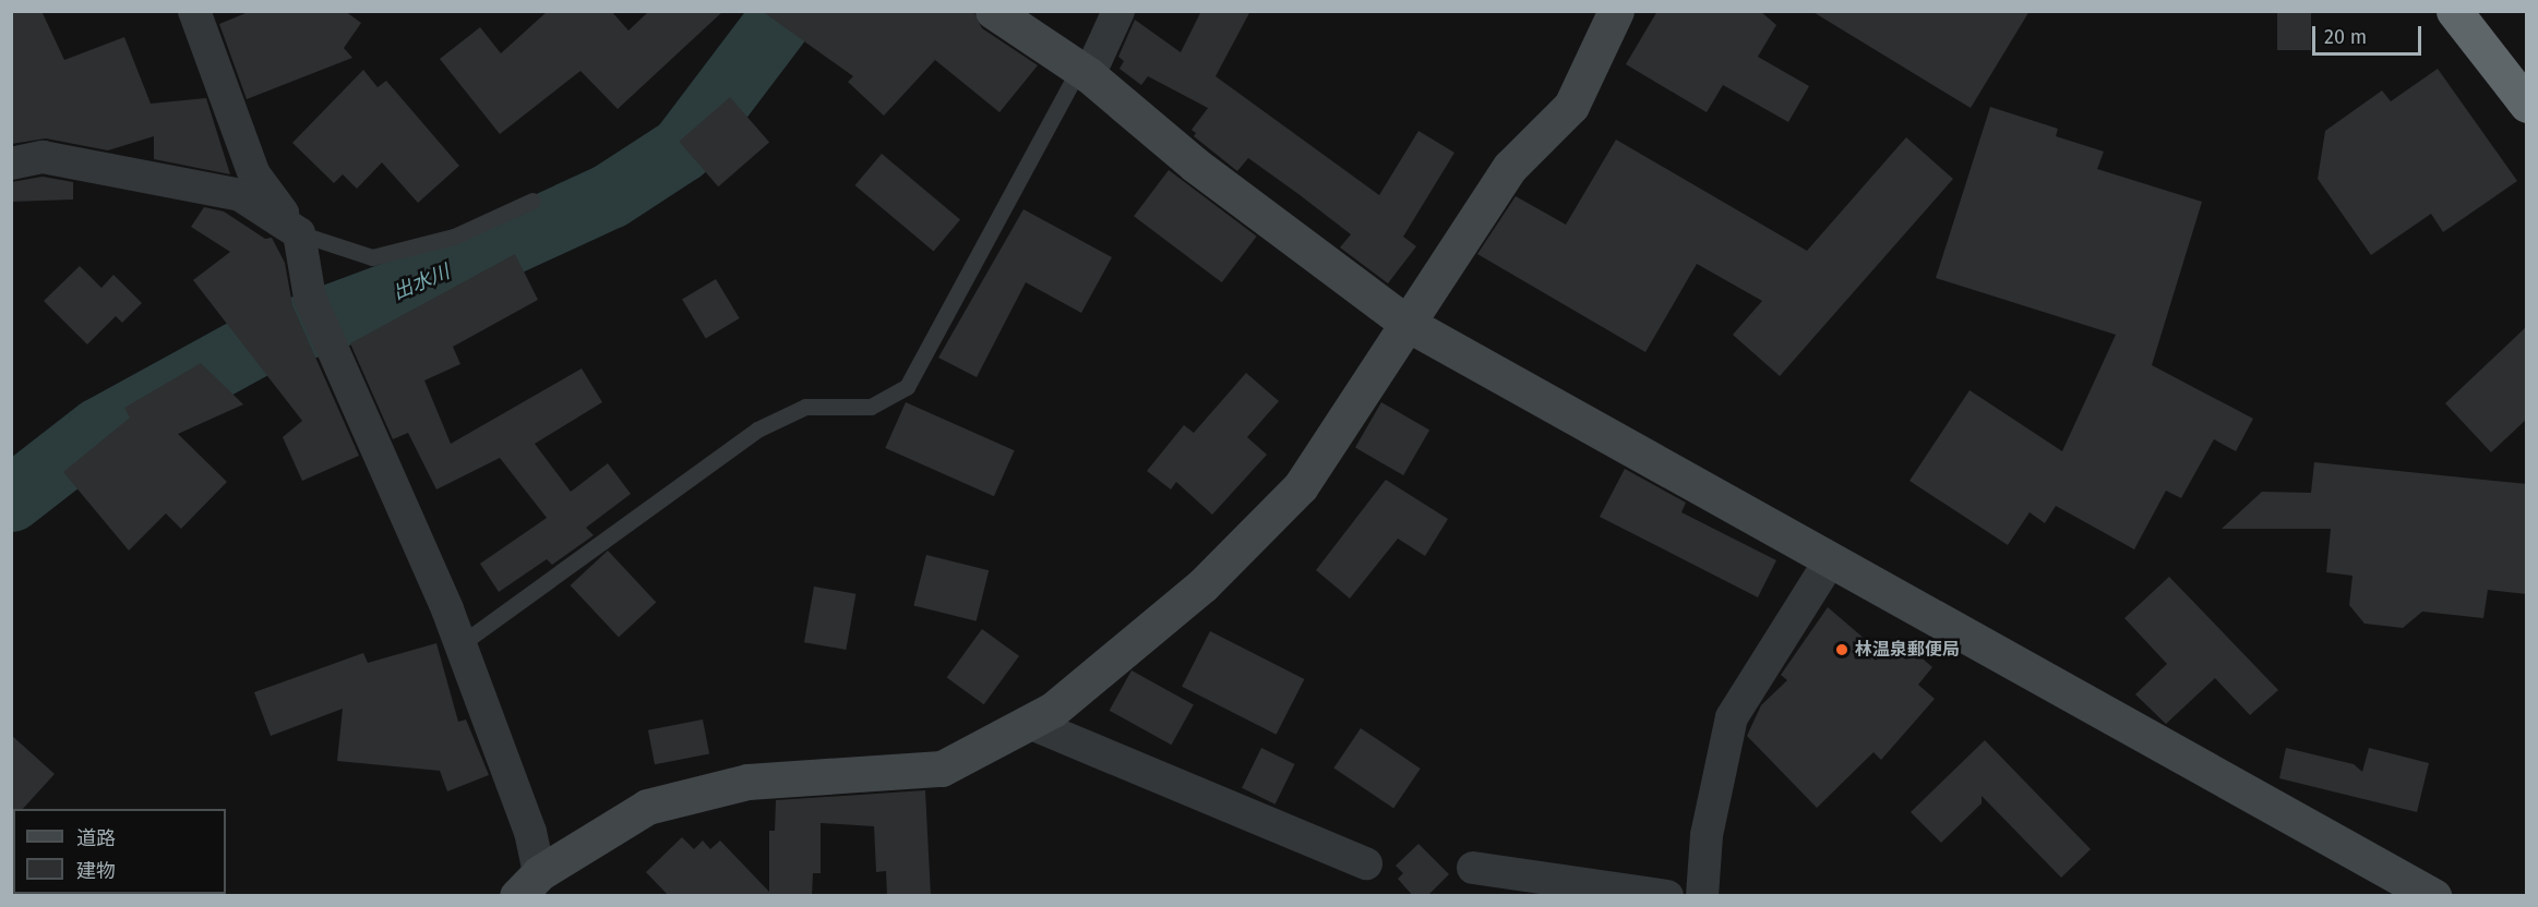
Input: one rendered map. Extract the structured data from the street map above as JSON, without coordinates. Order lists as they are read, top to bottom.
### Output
{
  "water": ["出水川"],
  "places": ["林温泉郵便局"],
  "legend": ["道路", "建物"],
  "scale_bar": "20 m"
}
